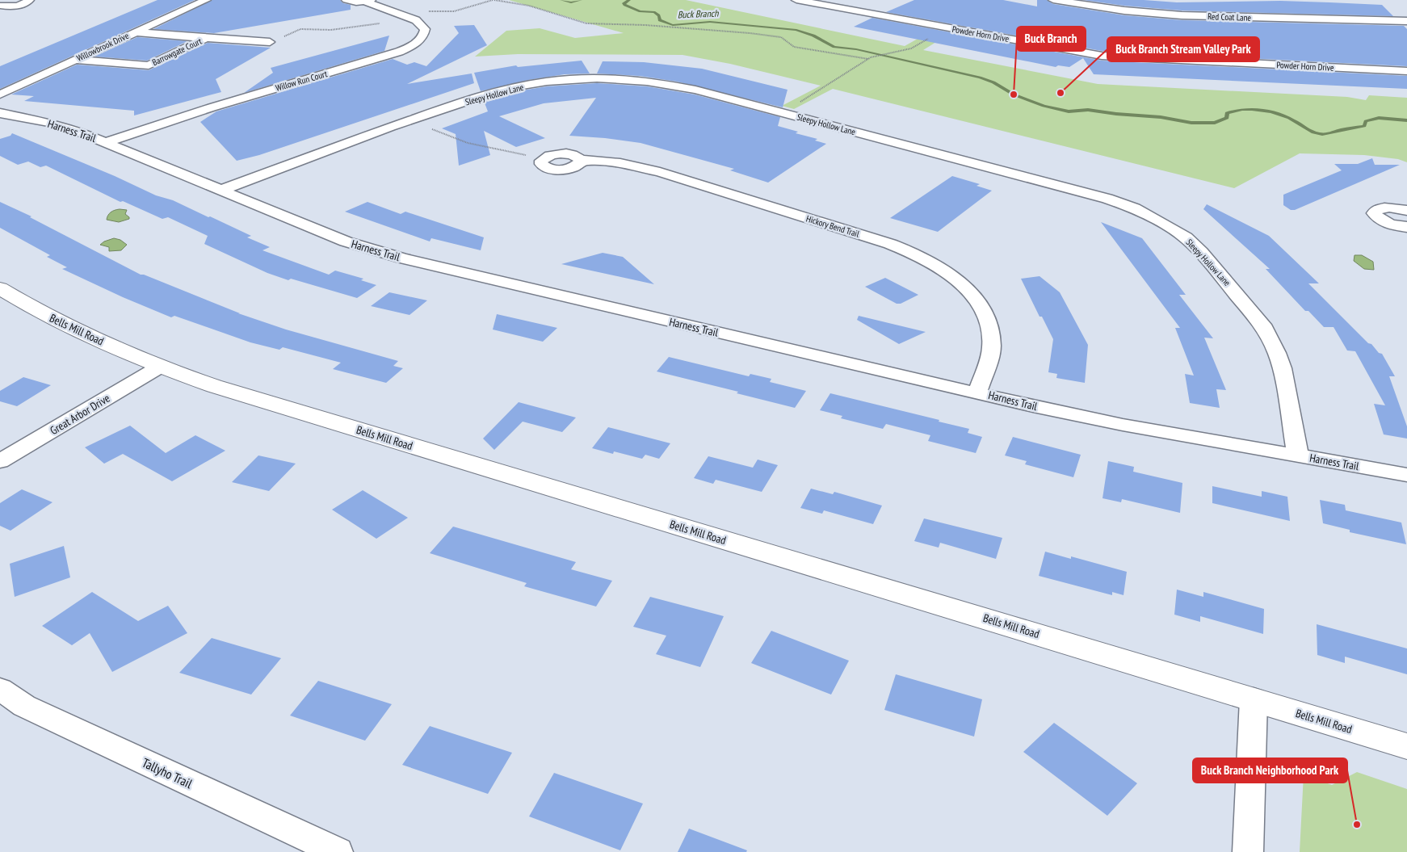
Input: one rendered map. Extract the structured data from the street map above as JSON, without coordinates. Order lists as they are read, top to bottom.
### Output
{
  "streets": {
    "street": [
      "Red Coat Lane",
      "Powder Horn Drive",
      "Willowbrook Drive",
      "Barrowgate Court",
      "Willow Run Court",
      "Sleepy Hollow Lane",
      "Harness Trail",
      "Hickory Bend Trail",
      "Bells Mill Road",
      "Great Arbor Drive",
      "Tallyho Trail"
    ]
  },
  "crossings": [
    ["Willowbrook Drive", "Barrowgate Court"],
    ["Willow Run Court", "Harness Trail"],
    ["Sleepy Hollow Lane", "Harness Trail"],
    ["Harness Trail", "Hickory Bend Trail"],
    ["Bells Mill Road", "Great Arbor Drive"]
  ],
  "water": ["Buck Branch"],
  "places": ["Buck Branch Stream Valley Park", "Buck Branch", "Buck Branch Neighborhood Park"]
}
